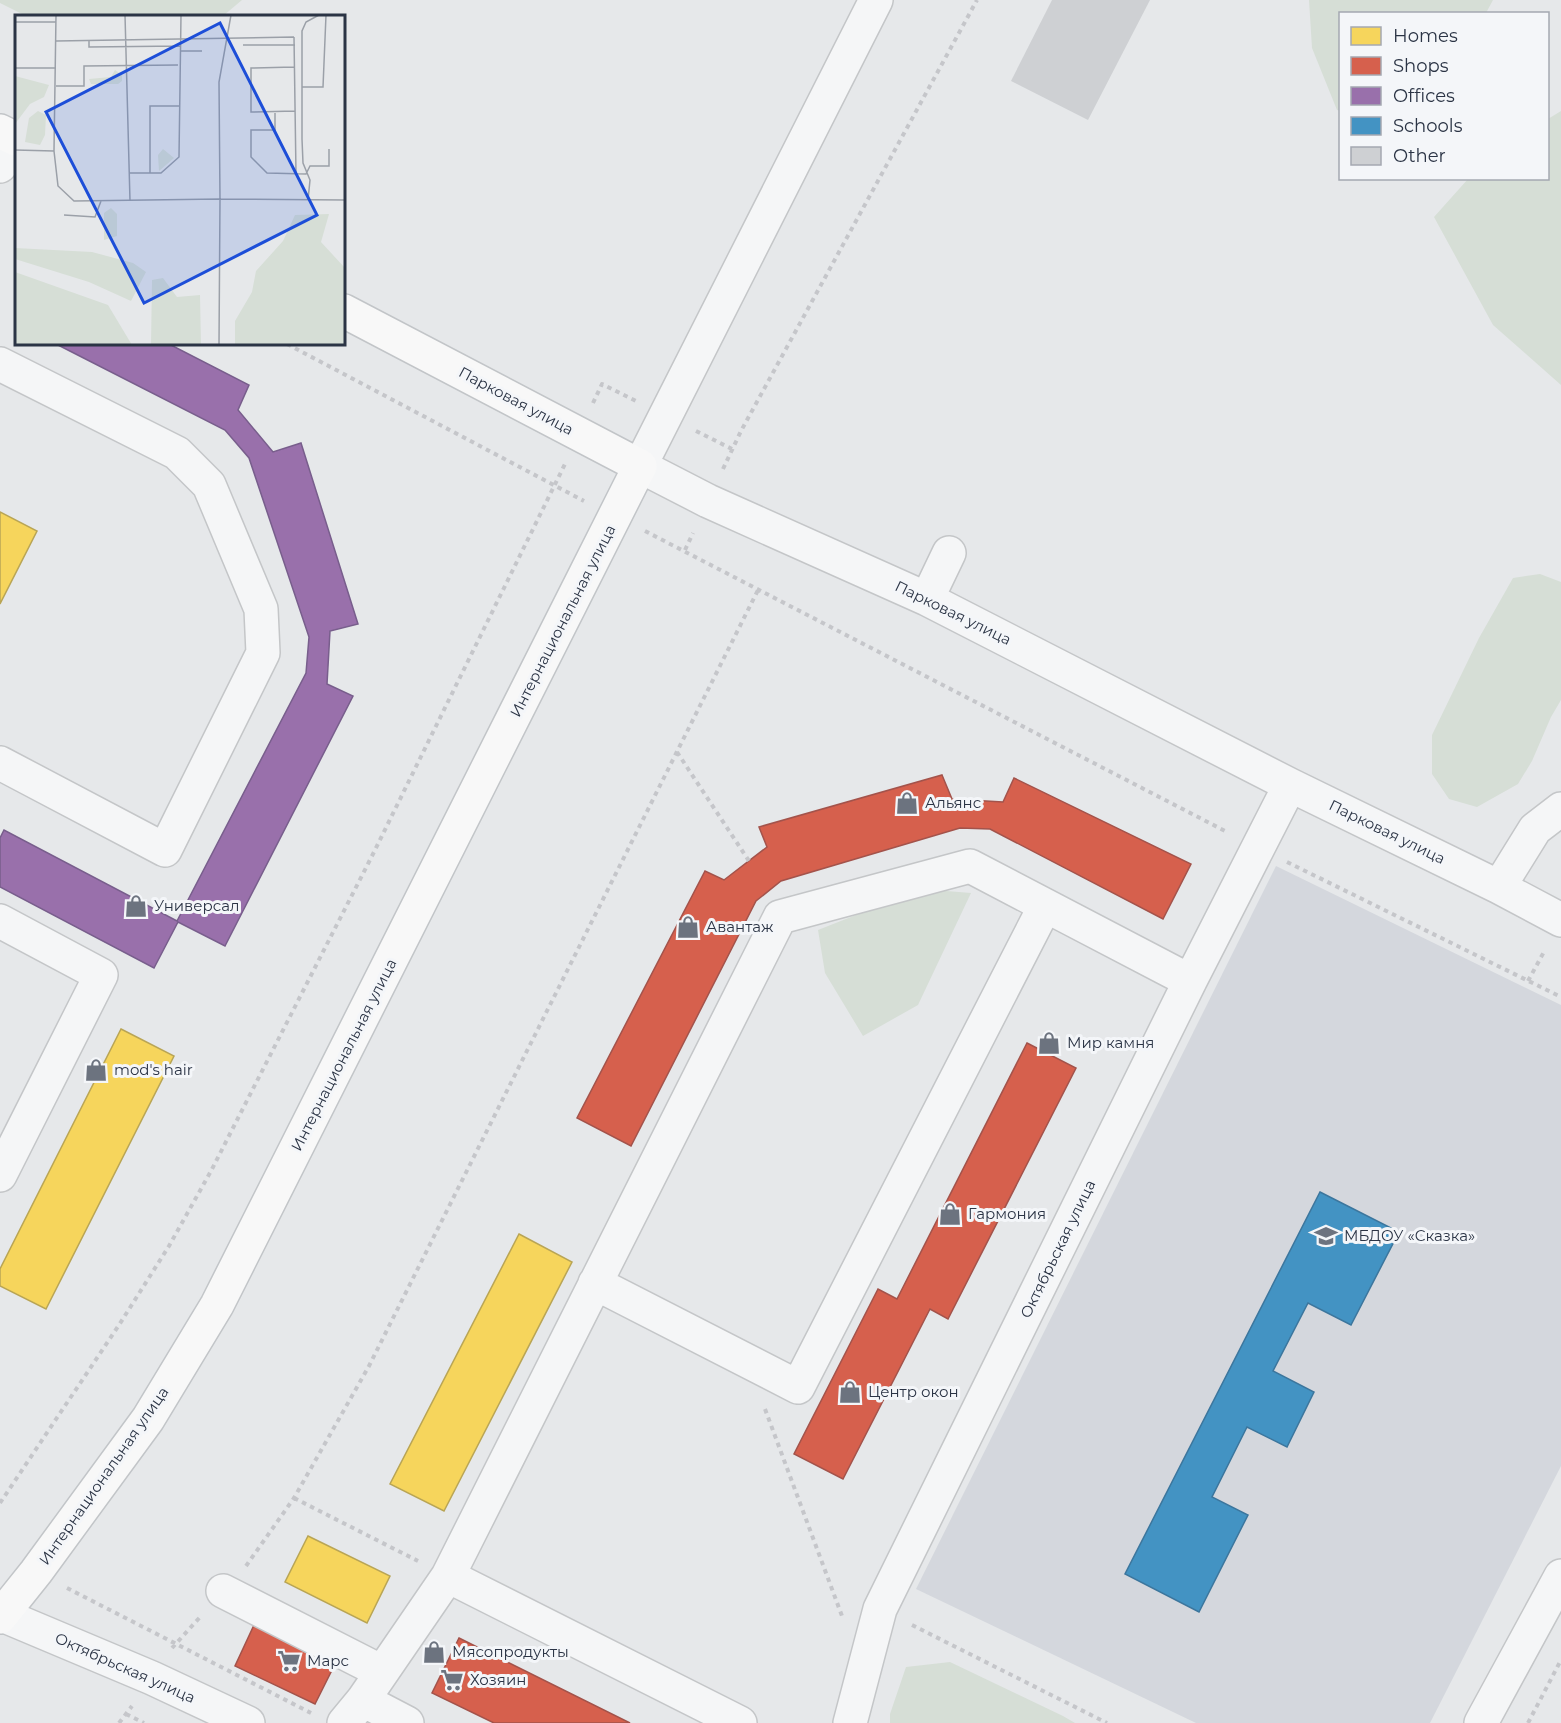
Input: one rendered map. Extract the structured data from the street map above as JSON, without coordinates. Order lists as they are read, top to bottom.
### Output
{
  "streets": {
    "main road": ["Парковая улица", "Интернациональная улица"],
    "street": ["Октябрьская улица"]
  },
  "crossings": [
    ["Парковая улица", "Интернациональная улица"],
    ["Парковая улица", "Октябрьская улица"],
    ["Интернациональная улица", "Октябрьская улица"]
  ],
  "places": {
    "shop": [
      "Альянс",
      "Универсал",
      "Авантаж",
      "Мир камня",
      "mod's hair",
      "Гармония",
      "Центр окон",
      "Мясопродукты"
    ],
    "school or university": ["МБДОУ «Сказка»"],
    "supermarket": ["Марс", "Хозяин"]
  },
  "legend": [
    "Homes",
    "Shops",
    "Offices",
    "Schools",
    "Other"
  ]
}
